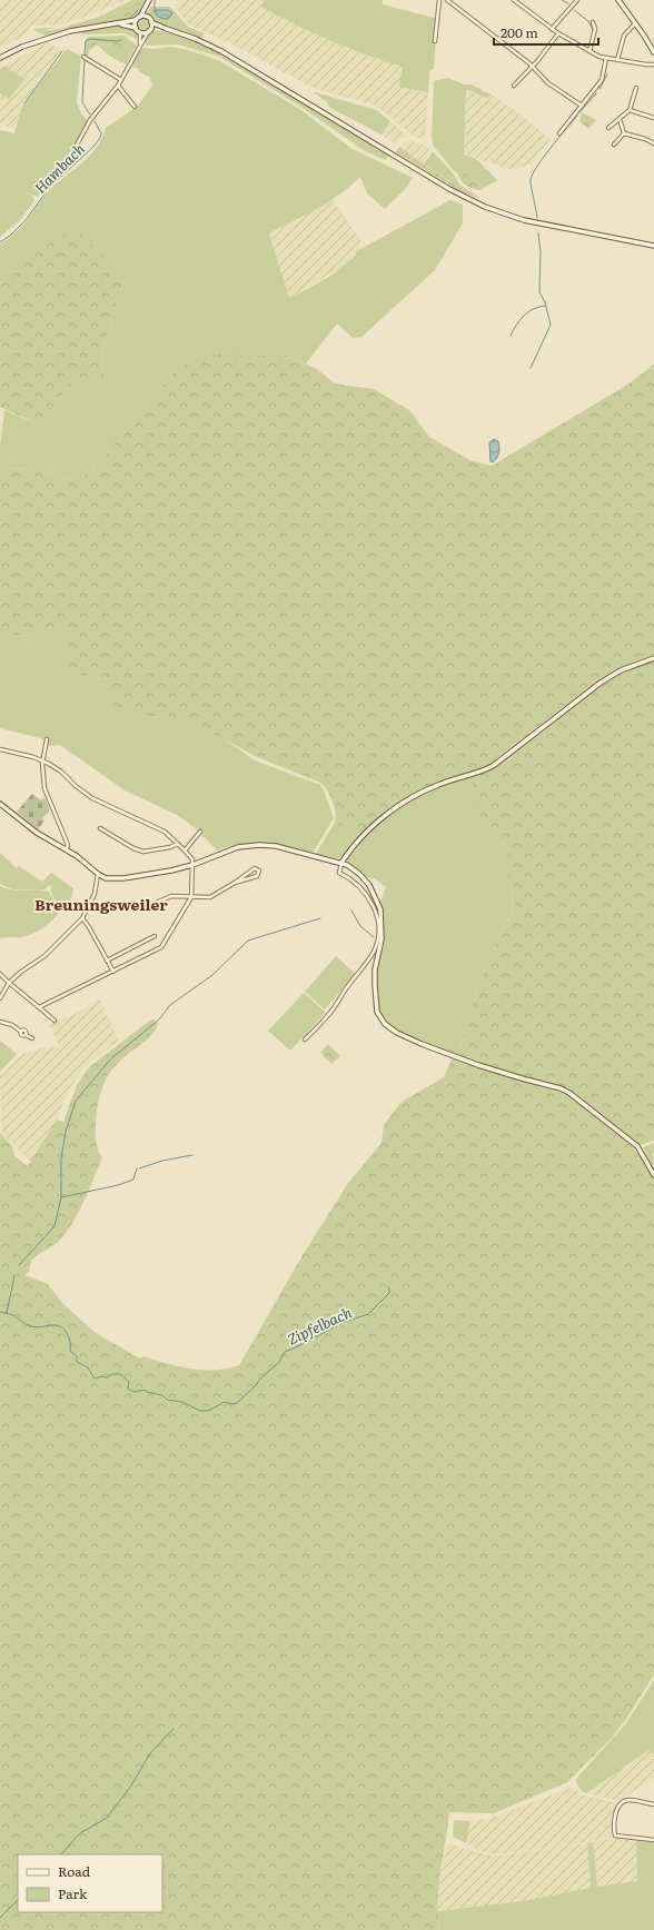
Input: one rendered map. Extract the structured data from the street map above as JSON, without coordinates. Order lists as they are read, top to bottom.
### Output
{
  "districts": ["Breuningsweiler"],
  "water": ["Hambach", "Zipfelbach"],
  "legend": ["Road", "Park"],
  "scale_bar": "200 m"
}
